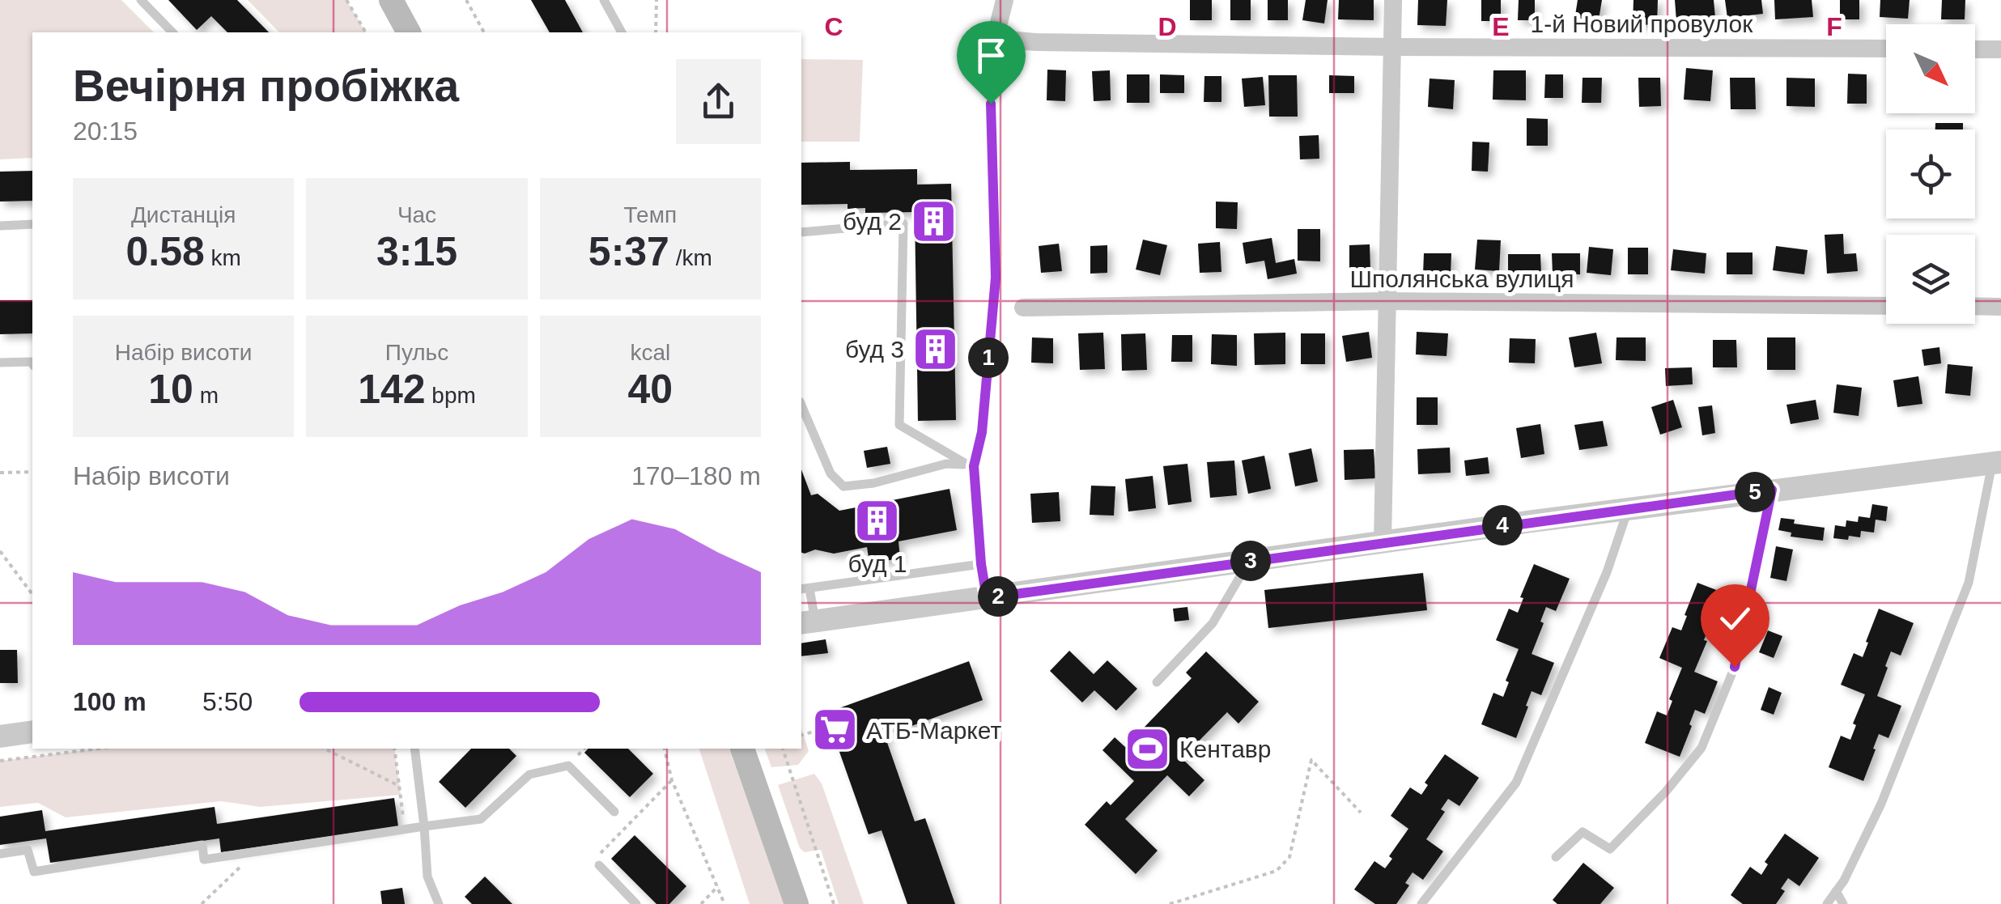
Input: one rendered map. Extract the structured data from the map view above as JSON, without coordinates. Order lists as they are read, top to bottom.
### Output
{
  "streets": {
    "street": ["1-й Новий провулок", "Шполянська вулиця"]
  },
  "places": {
    "building": ["буд 2", "буд 3", "буд 1"],
    "supermarket": ["АТБ-Маркет"],
    "sports": ["Кентавр"]
  },
  "north": "bottom right",
  "page": {
    "heading": ["Вечірня пробіжка", "20:15"],
    "stats": [
      ["Дистанція", "0.58 km"],
      ["Час", "3:15"],
      ["Темп", "5:37 /km"],
      ["Набір висоти", "10 m"],
      ["Пульс", "142 bpm"],
      ["kcal", "40"]
    ],
    "pins": [
      "1",
      "5",
      "4",
      "3",
      "2"
    ],
    "chart": ["Набір висоти", "170–180 m"],
    "list": [
      {
        "name": "100 m",
        "note": "5:50"
      }
    ]
  },
  "grid": {
    "columns": [
      "C",
      "D",
      "E",
      "F"
    ]
  }
}
